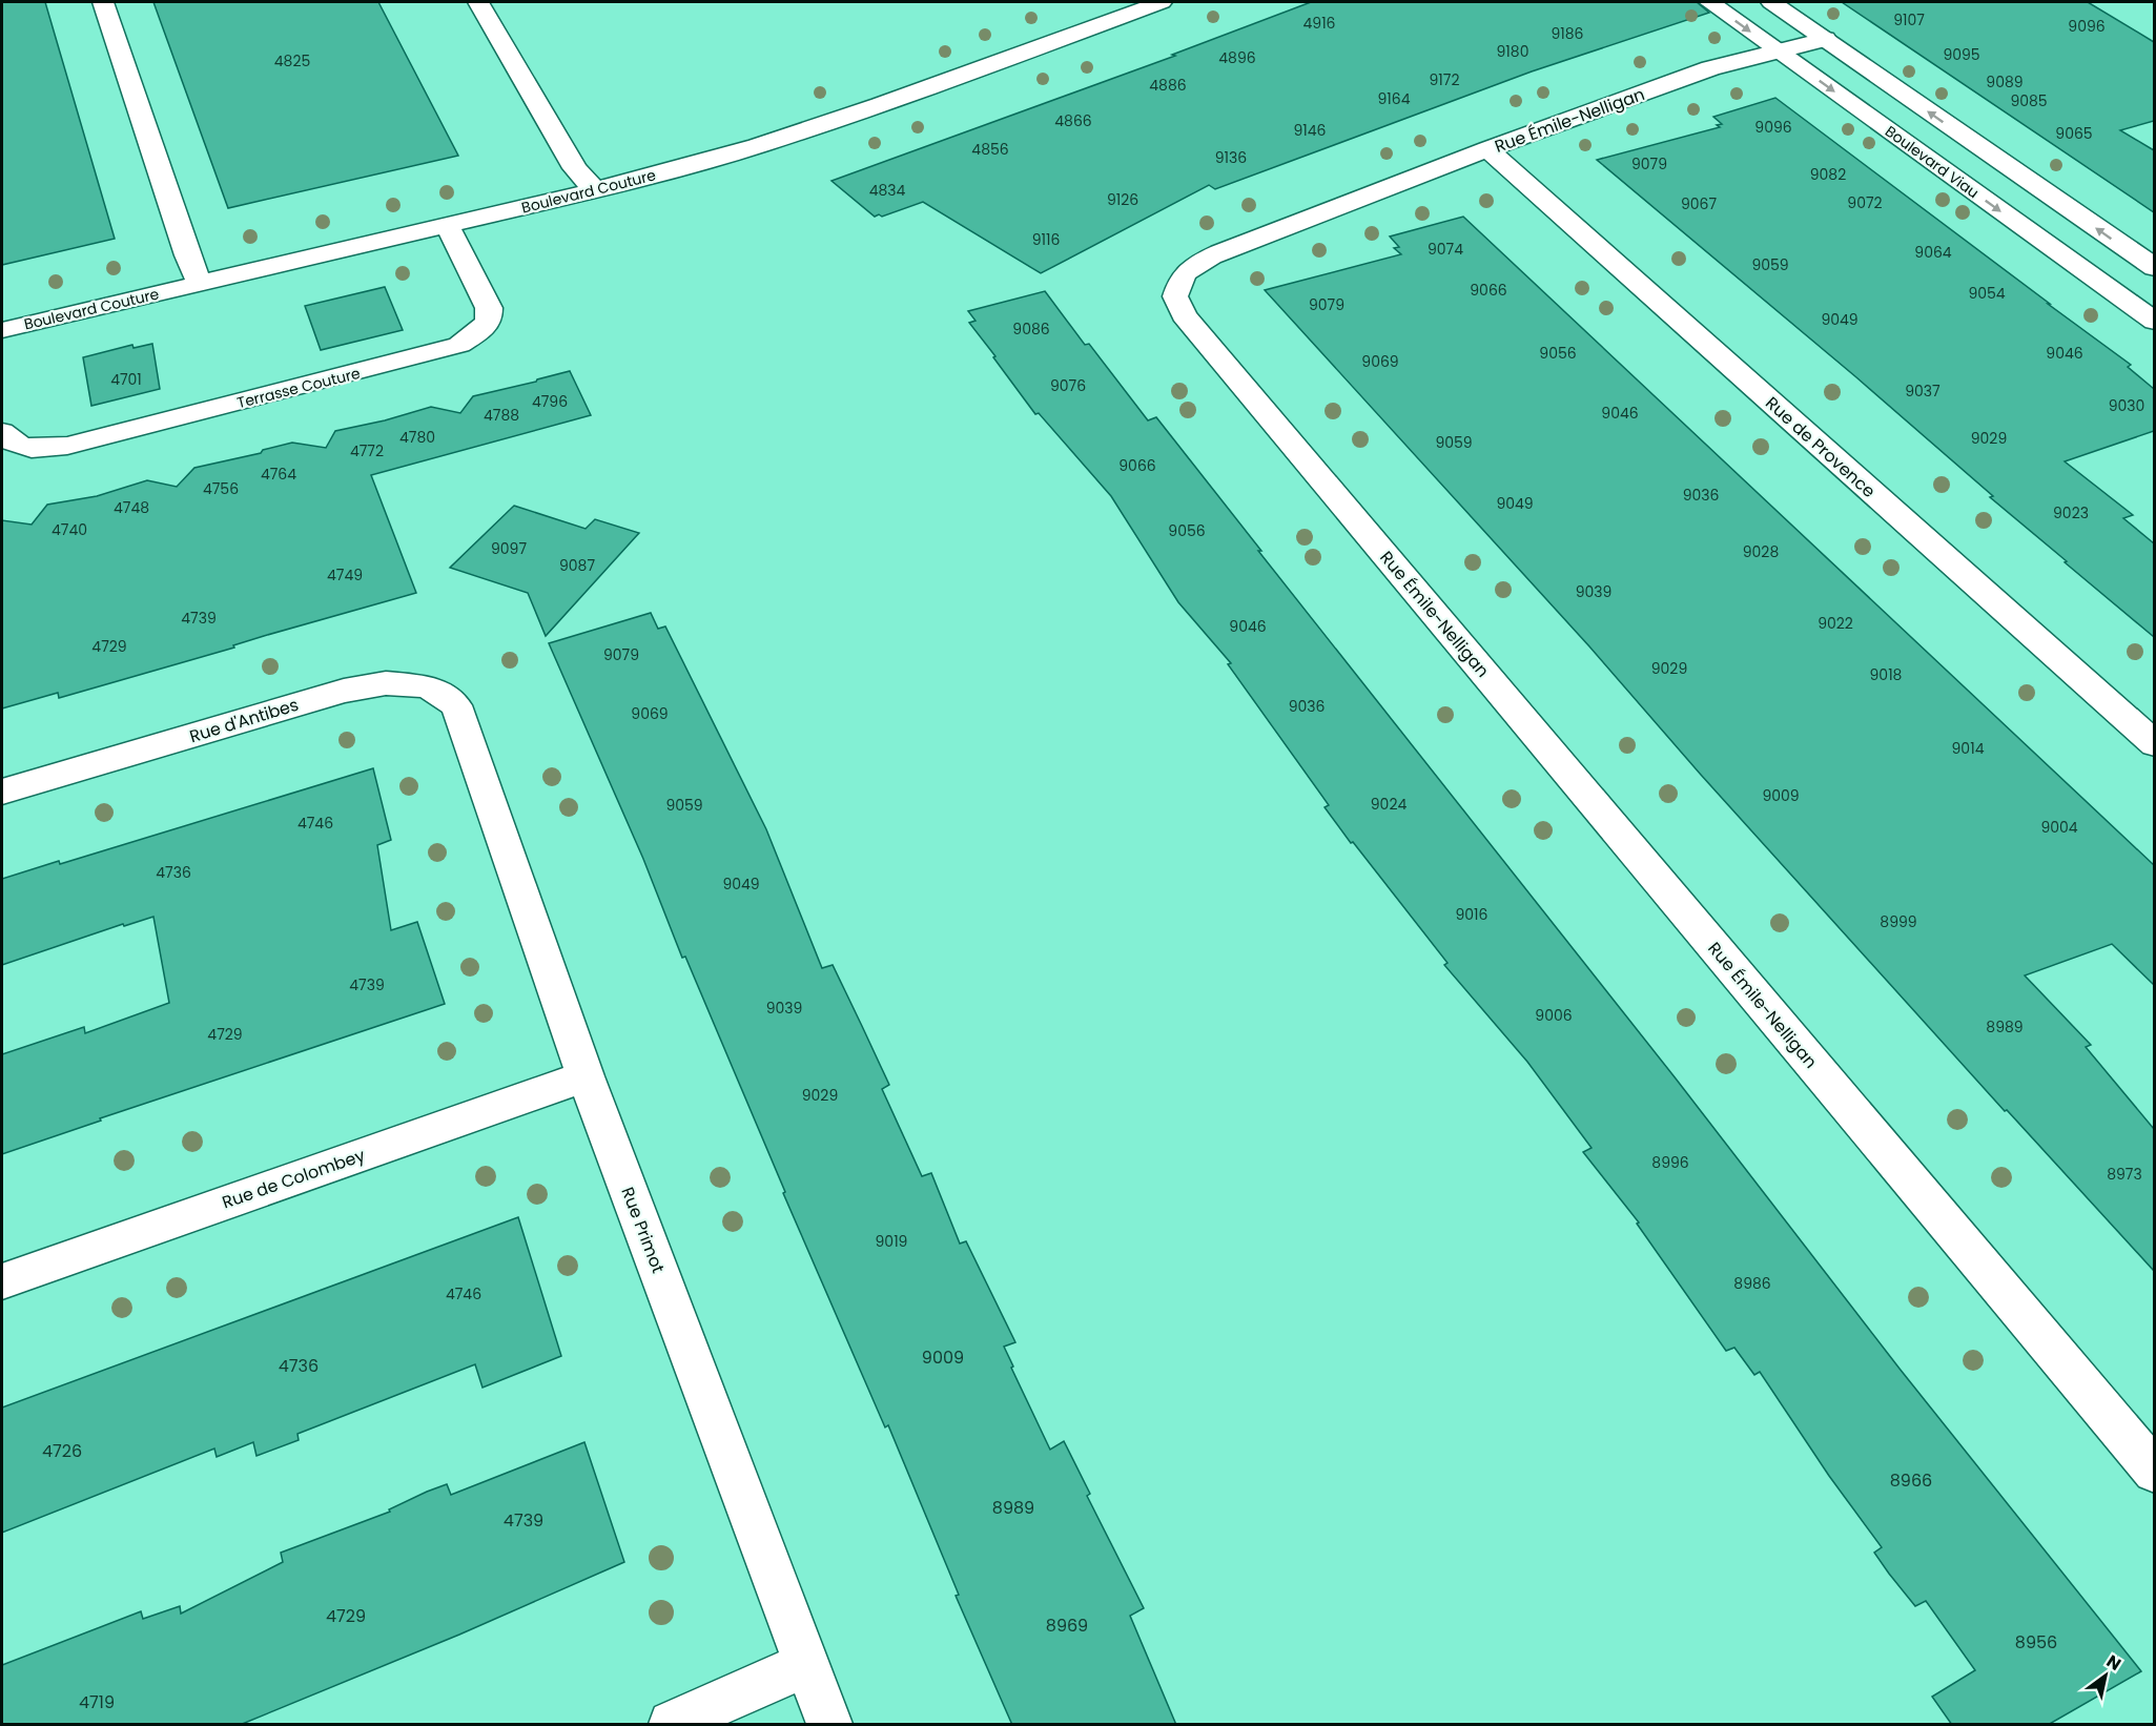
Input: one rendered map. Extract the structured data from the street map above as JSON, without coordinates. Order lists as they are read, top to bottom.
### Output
{
  "streets": {
    "street": [
      "Rue Émile-Nelligan",
      "Boulevard Viau",
      "Boulevard Couture",
      "Terrasse Couture",
      "Rue de Provence",
      "Rue d'Antibes",
      "Rue de Colombey",
      "Rue Primot"
    ]
  },
  "crossings": [
    ["Rue Émile-Nelligan", "Boulevard Viau"],
    ["Rue Émile-Nelligan", "Rue de Provence"],
    ["Boulevard Couture", "Terrasse Couture"],
    ["Rue d'Antibes", "Rue Primot"],
    ["Rue de Colombey", "Rue Primot"]
  ],
  "house_numbers": [
    "9107",
    "4916",
    "9096",
    "9186",
    "9180",
    "9095",
    "4896",
    "4825",
    "9172",
    "9089",
    "4886",
    "9164",
    "9085",
    "4866",
    "9096",
    "9146",
    "9065",
    "4856",
    "9136",
    "9079",
    "9082",
    "4834",
    "9126",
    "9072",
    "9067",
    "9116",
    "9074",
    "9064",
    "9059",
    "9066",
    "9054",
    "9079",
    "9049",
    "9086",
    "9056",
    "9046",
    "9069",
    "4701",
    "9076",
    "9037",
    "4796",
    "9030",
    "9046",
    "4788",
    "4780",
    "9029",
    "9059",
    "4772",
    "9066",
    "4764",
    "4756",
    "9036",
    "9049",
    "4748",
    "9023",
    "4740",
    "9056",
    "9097",
    "9028",
    "9087",
    "4749",
    "9039",
    "4739",
    "9022",
    "9046",
    "4729",
    "9079",
    "9029",
    "9018",
    "9036",
    "9069",
    "9014",
    "9009",
    "9024",
    "9059",
    "4746",
    "9004",
    "4736",
    "9049",
    "9016",
    "8999",
    "4739",
    "9039",
    "9006",
    "8989",
    "4729",
    "9029",
    "8996",
    "8973",
    "9019",
    "8986",
    "4746",
    "9009",
    "4736",
    "4726",
    "8966",
    "8989",
    "4739",
    "4729",
    "8969",
    "8956",
    "4719"
  ],
  "north": "top right"
}
